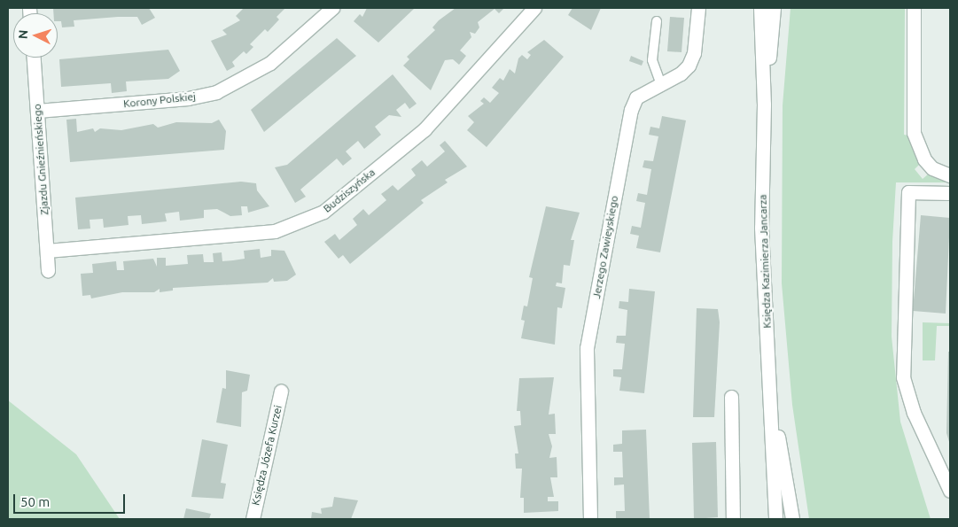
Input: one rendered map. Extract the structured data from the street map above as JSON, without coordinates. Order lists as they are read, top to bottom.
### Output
{
  "streets": {
    "street": [
      "Korony Polskiej",
      "Zjazdu Gnieźnieńskiego",
      "Budziszyńska",
      "Jerzego Zawieyskiego",
      "Księdza Kazimierza Jancarza",
      "Księdza Józefa Kurzei"
    ]
  },
  "crossings": [
    ["Korony Polskiej", "Zjazdu Gnieźnieńskiego"],
    ["Zjazdu Gnieźnieńskiego", "Budziszyńska"]
  ],
  "scale_bar": "50 m",
  "north": "left"
}
